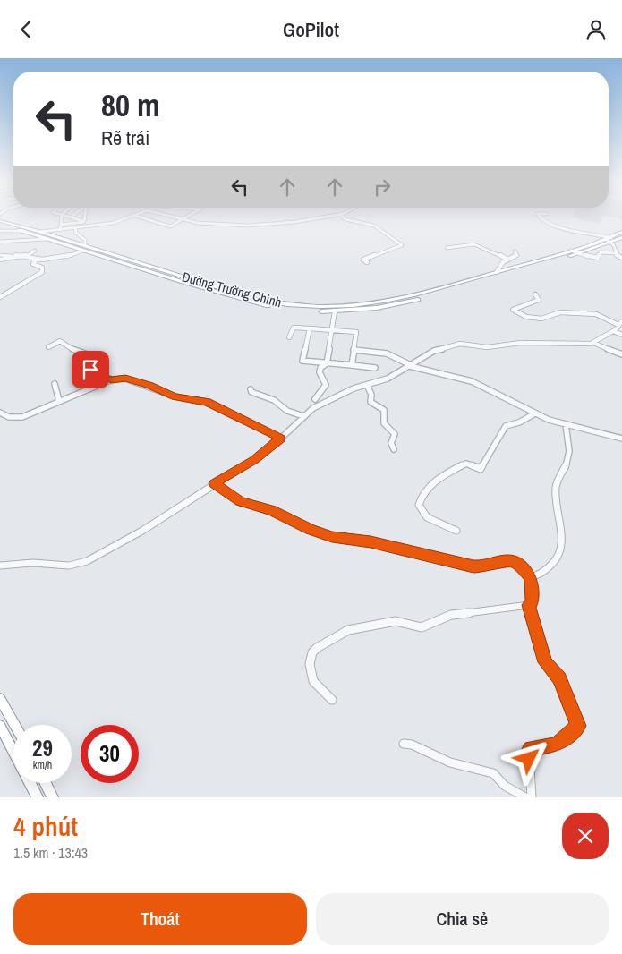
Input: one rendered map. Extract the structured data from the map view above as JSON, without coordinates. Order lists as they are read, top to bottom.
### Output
{
  "streets": {
    "main road": ["Đường Trường Chinh"]
  },
  "page": {
    "header": "GoPilot",
    "turn": ["80 m", "Rẽ trái"],
    "speed": "29 km/h",
    "limit": "30",
    "heading": ["4 phút", "1.5 km · 13:43"],
    "buttons": ["Thoát", "Chia sẻ"]
  }
}
